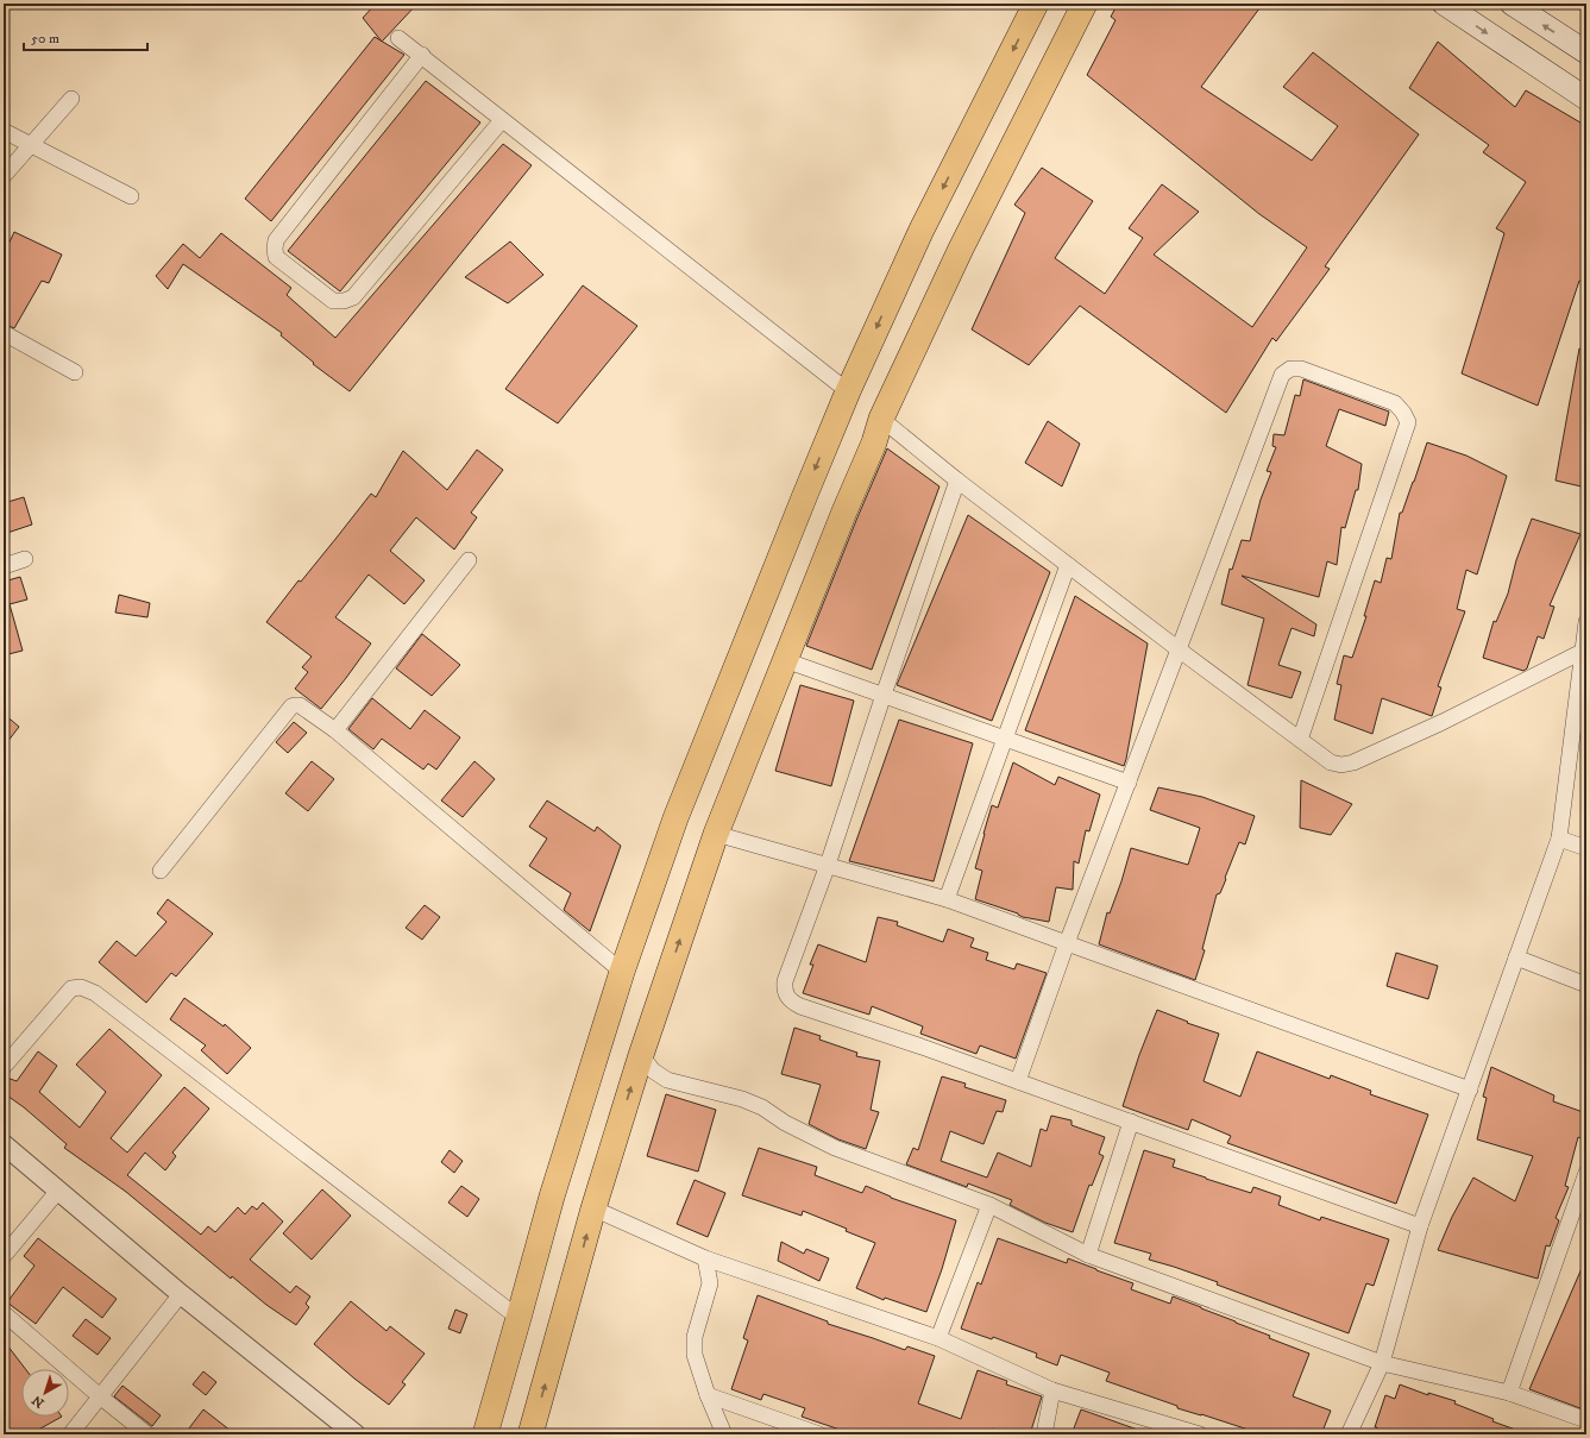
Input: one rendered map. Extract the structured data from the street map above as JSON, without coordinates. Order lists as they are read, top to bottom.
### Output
{
  "scale_bar": "50 m",
  "north": "bottom left"
}
